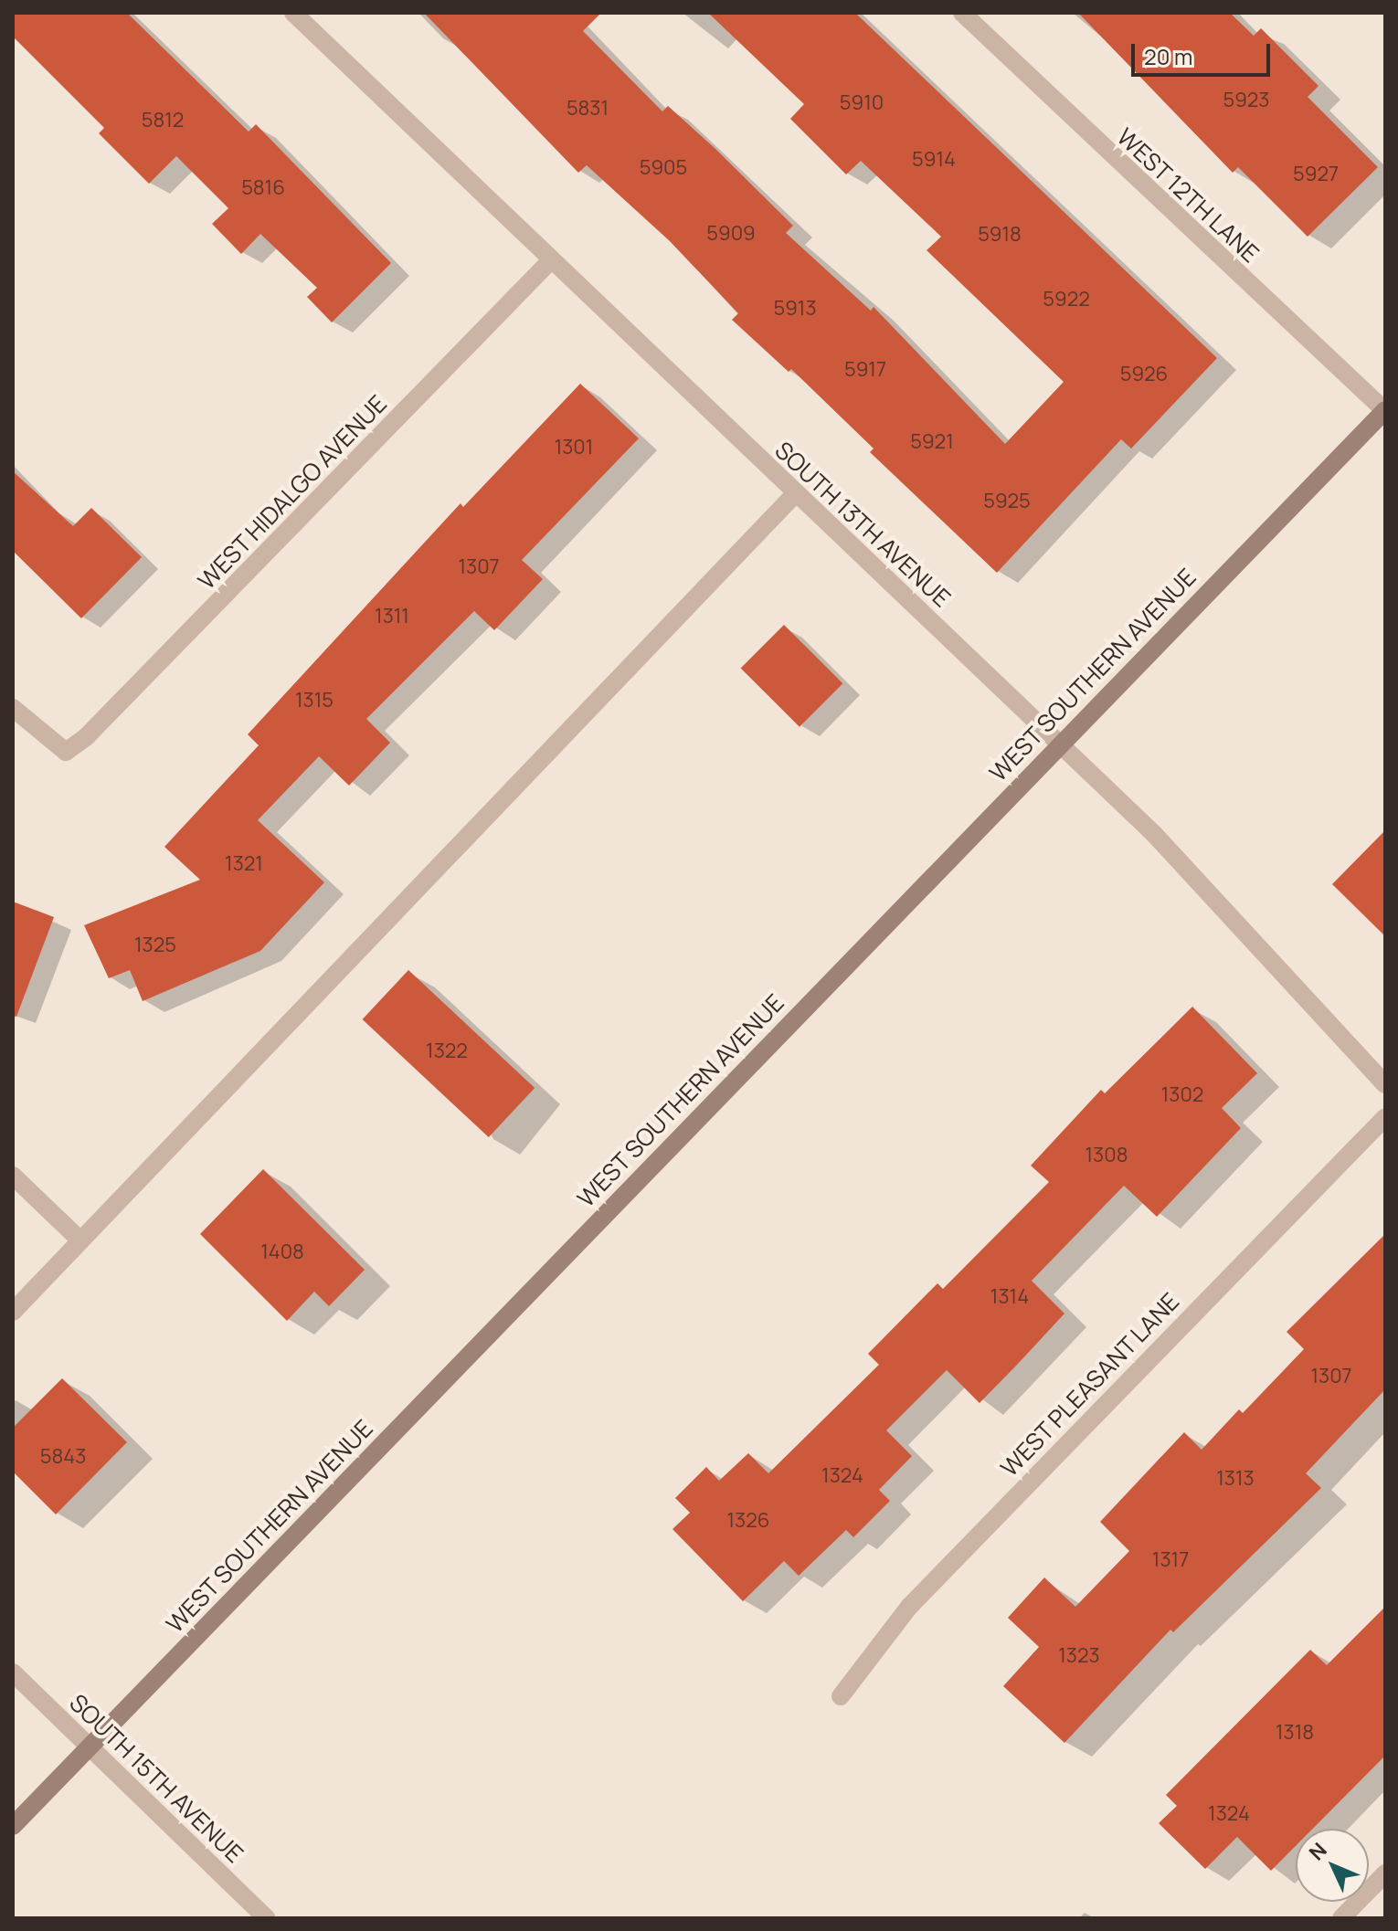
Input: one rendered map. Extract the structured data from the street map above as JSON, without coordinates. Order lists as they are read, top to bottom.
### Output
{
  "streets": {
    "main road": ["WEST SOUTHERN AVENUE"],
    "street": [
      "WEST 12TH LANE",
      "WEST HIDALGO AVENUE",
      "SOUTH 13TH AVENUE",
      "WEST PLEASANT LANE",
      "SOUTH 15TH AVENUE"
    ]
  },
  "crossings": [
    ["WEST 12TH LANE", "WEST SOUTHERN AVENUE"],
    ["WEST HIDALGO AVENUE", "SOUTH 13TH AVENUE"],
    ["SOUTH 13TH AVENUE", "WEST SOUTHERN AVENUE"],
    ["WEST SOUTHERN AVENUE", "SOUTH 15TH AVENUE"]
  ],
  "house_numbers": [
    "5923",
    "5910",
    "5831",
    "5812",
    "5914",
    "5905",
    "5927",
    "5816",
    "5909",
    "5918",
    "5922",
    "5913",
    "5917",
    "5926",
    "5921",
    "1301",
    "5925",
    "1307",
    "1311",
    "1315",
    "1321",
    "1325",
    "1322",
    "1302",
    "1308",
    "1408",
    "1314",
    "1307",
    "5843",
    "1324",
    "1313",
    "1326",
    "1317",
    "1323",
    "1318",
    "1324"
  ],
  "scale_bar": "20 m",
  "north": "top left"
}
